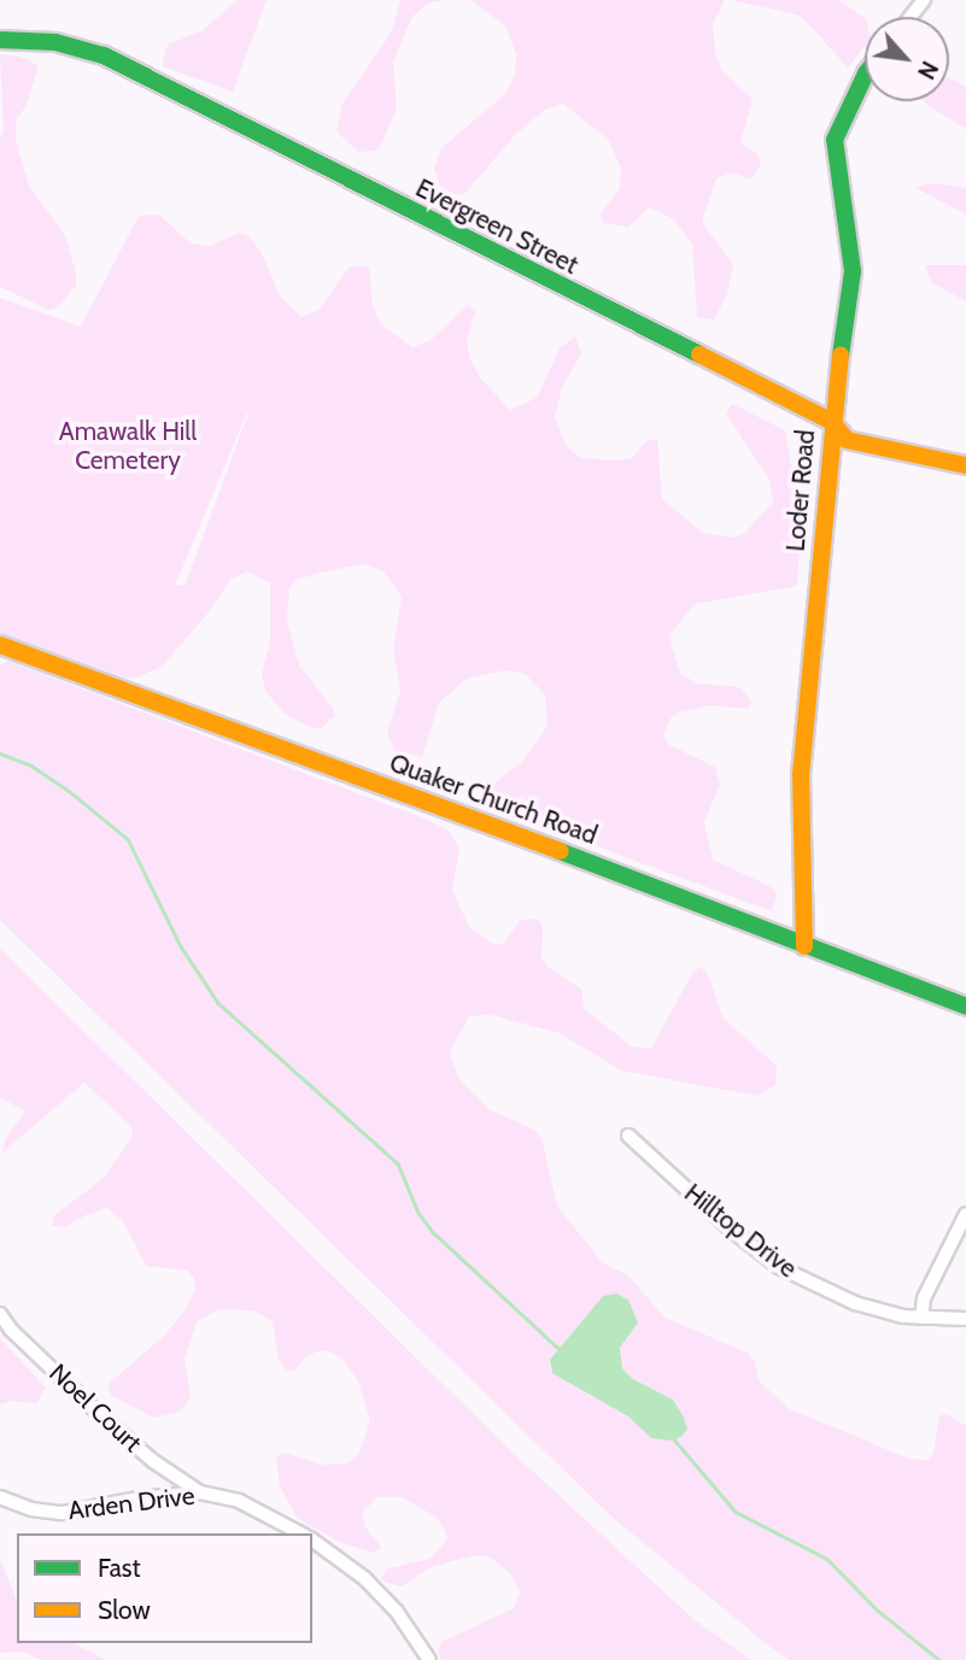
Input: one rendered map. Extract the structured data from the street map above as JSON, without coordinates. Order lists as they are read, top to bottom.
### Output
{
  "streets": {
    "street": [
      "Evergreen Street",
      "Loder Road",
      "Quaker Church Road",
      "Hilltop Drive",
      "Noel Court",
      "Arden Drive"
    ]
  },
  "crossings": [
    ["Evergreen Street", "Loder Road"],
    ["Loder Road", "Quaker Church Road"],
    ["Noel Court", "Arden Drive"]
  ],
  "parks": ["Amawalk Hill Cemetery"],
  "legend": ["Fast", "Slow"],
  "north": "bottom right"
}
